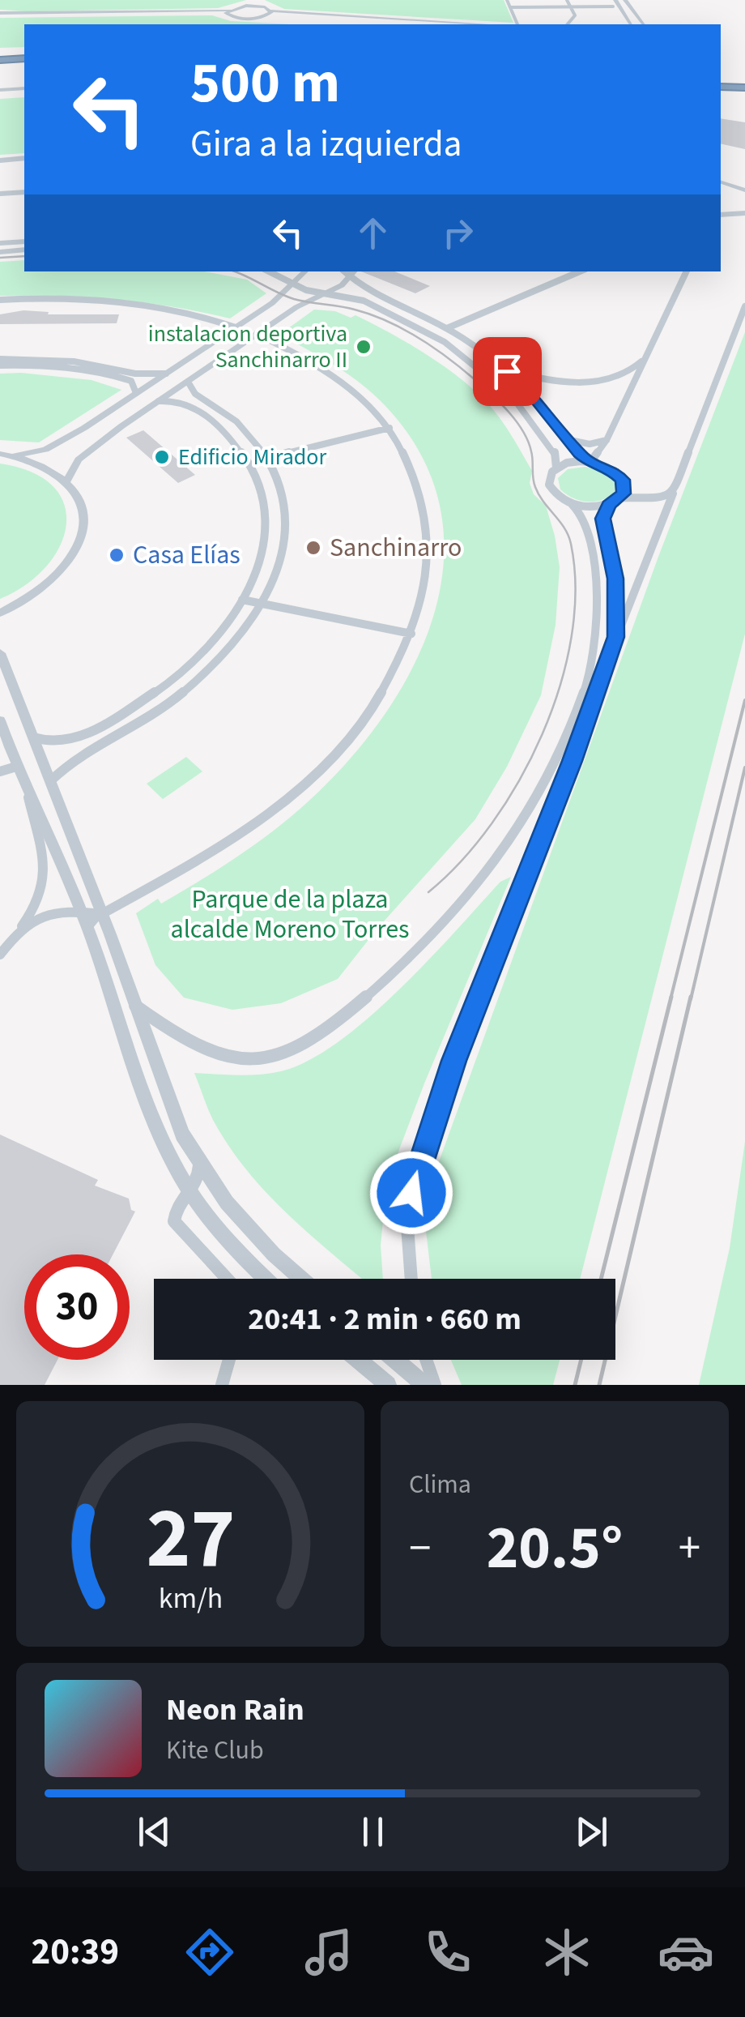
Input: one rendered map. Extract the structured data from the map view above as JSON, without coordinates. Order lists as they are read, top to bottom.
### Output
{
  "parks": ["Parque de la plaza alcalde Moreno Torres"],
  "places": [
    "instalacion deportiva Sanchinarro II",
    "Edificio Mirador",
    "Sanchinarro",
    "Casa Elías"
  ],
  "page": {
    "turn": ["500 m", "Gira a la izquierda"],
    "limit": "30",
    "trip": "20:41 · 2 min · 660 m",
    "tile": "Clima",
    "heat": ["−", "20.5°", "+"],
    "song": ["Neon Rain", "Kite Club"],
    "tabs": "20:39",
    "gauge": ["27", "km/h"]
  }
}
